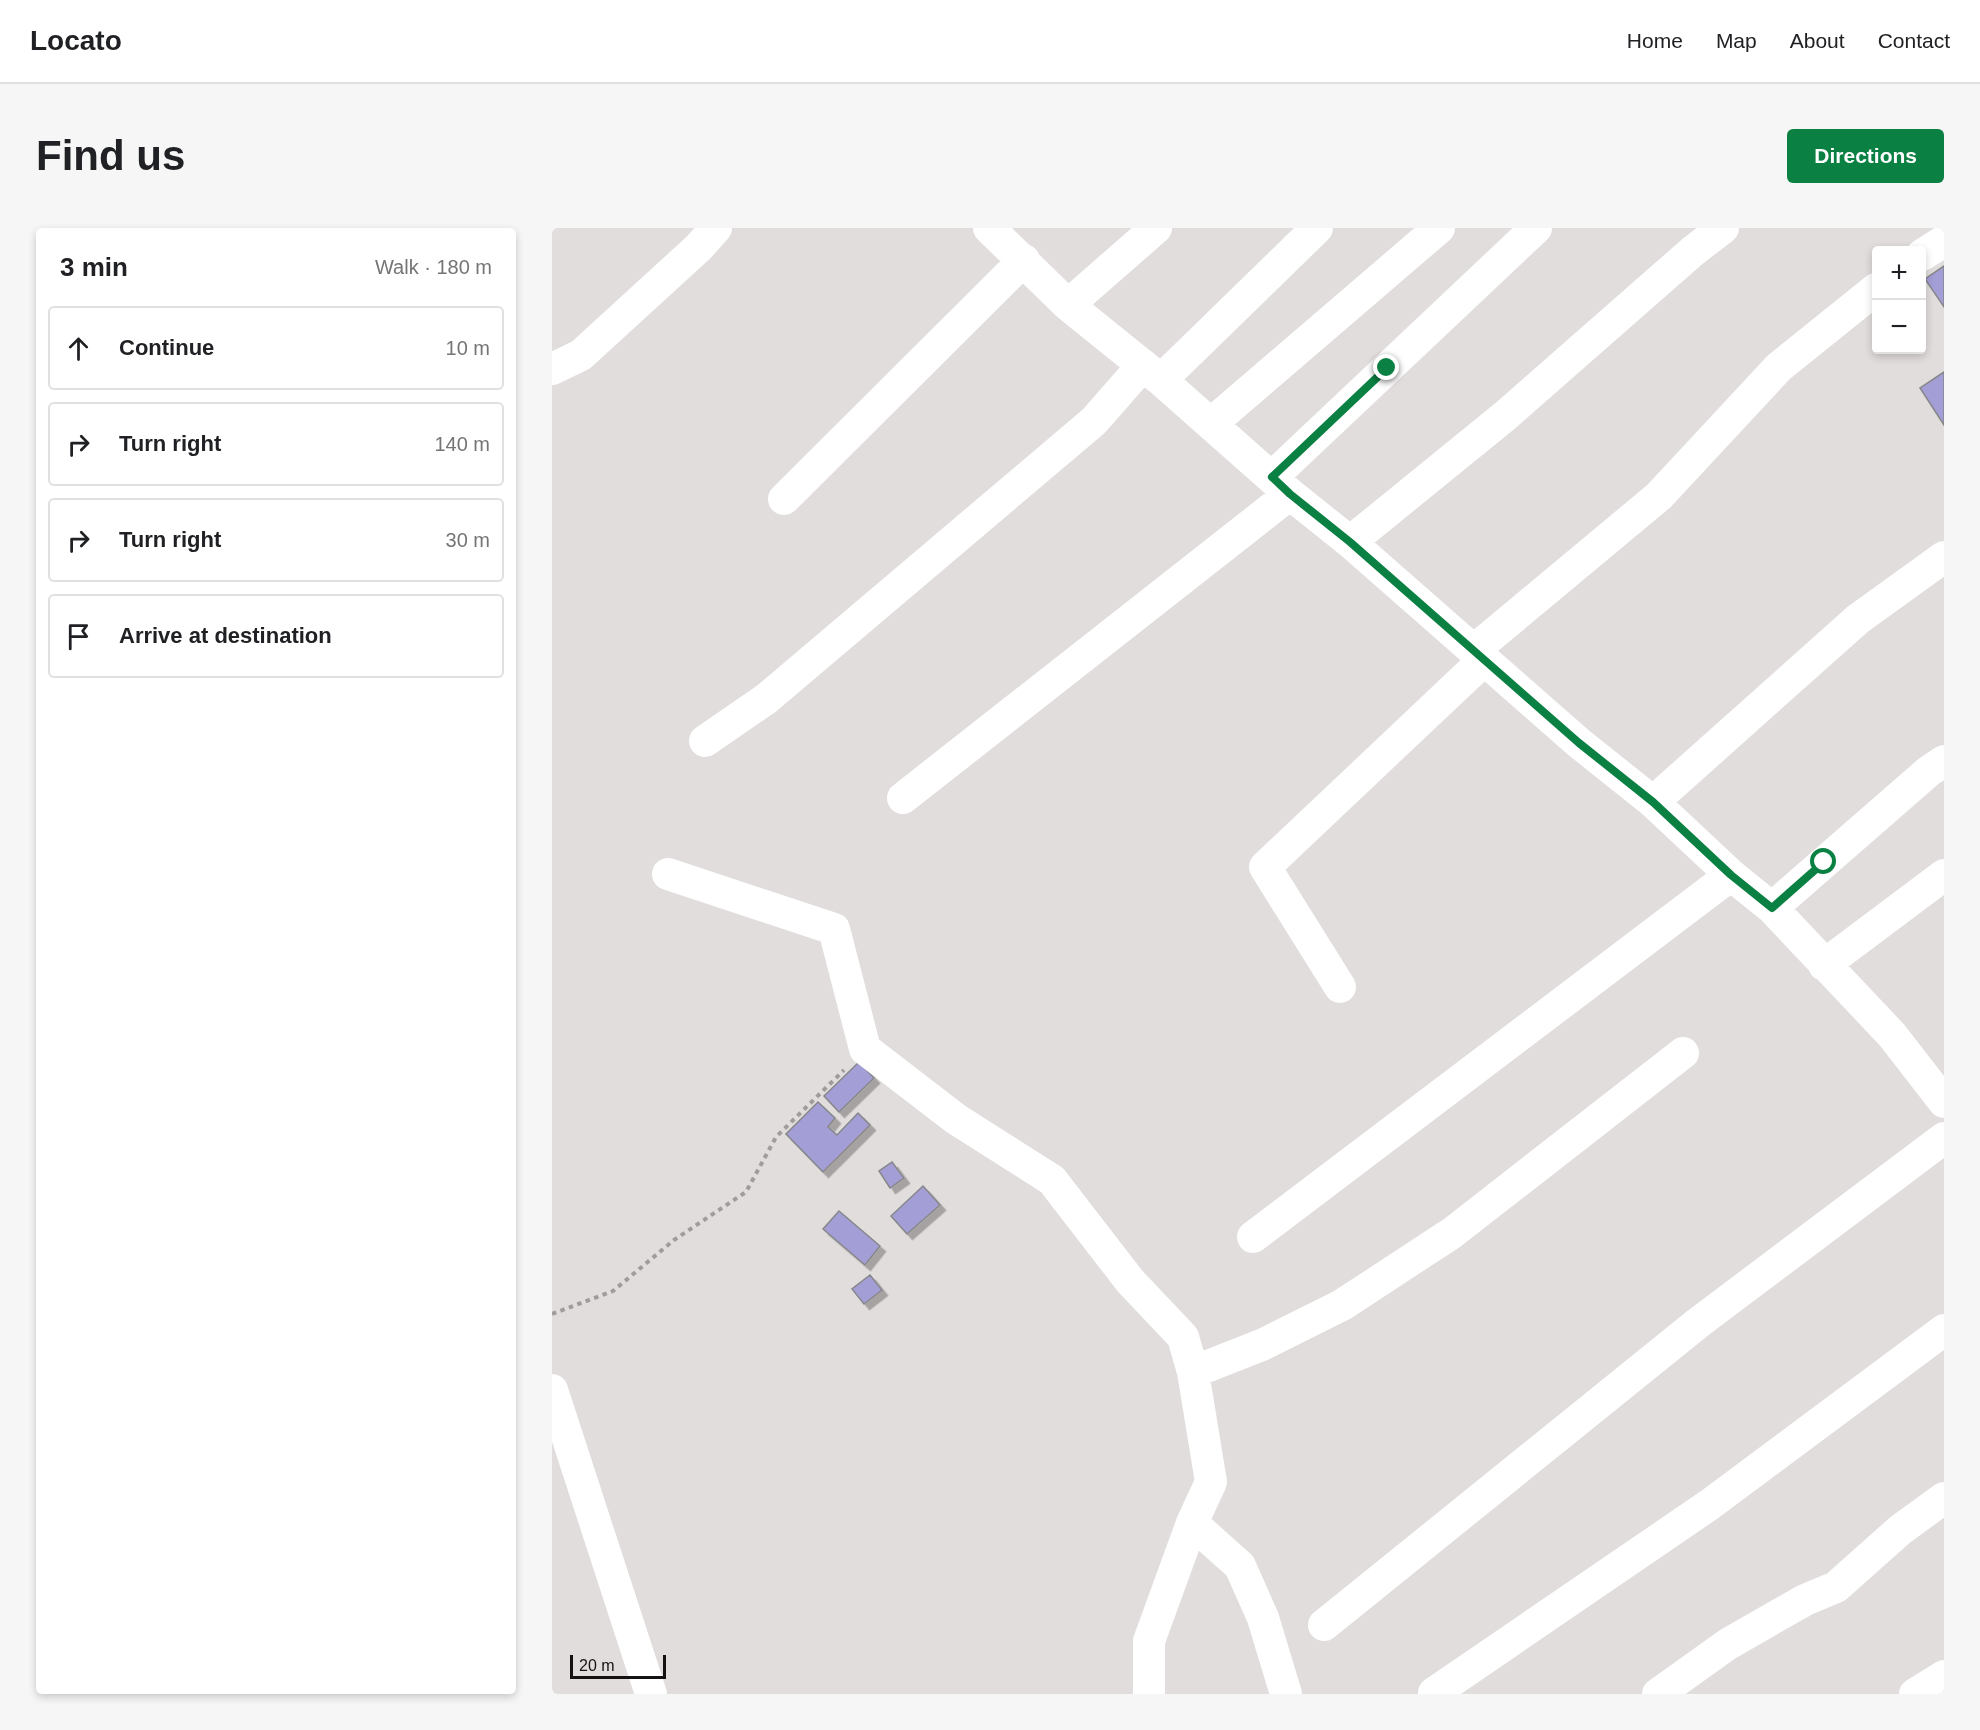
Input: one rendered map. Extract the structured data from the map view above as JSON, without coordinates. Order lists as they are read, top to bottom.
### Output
{
  "scale_bar": "20 m",
  "page": {
    "header": "Locato",
    "nav": [
      "Home",
      "Map",
      "About",
      "Contact"
    ],
    "buttons": "Directions",
    "title": "Find us",
    "heading": ["3 min", "Walk · 180 m"],
    "map_buttons": ["+", "−"],
    "list": [
      ["Continue", "10 m"],
      ["Turn right", "140 m"],
      ["Turn right", "30 m"],
      "Arrive at destination"
    ],
    "scale": "20 m"
  }
}
